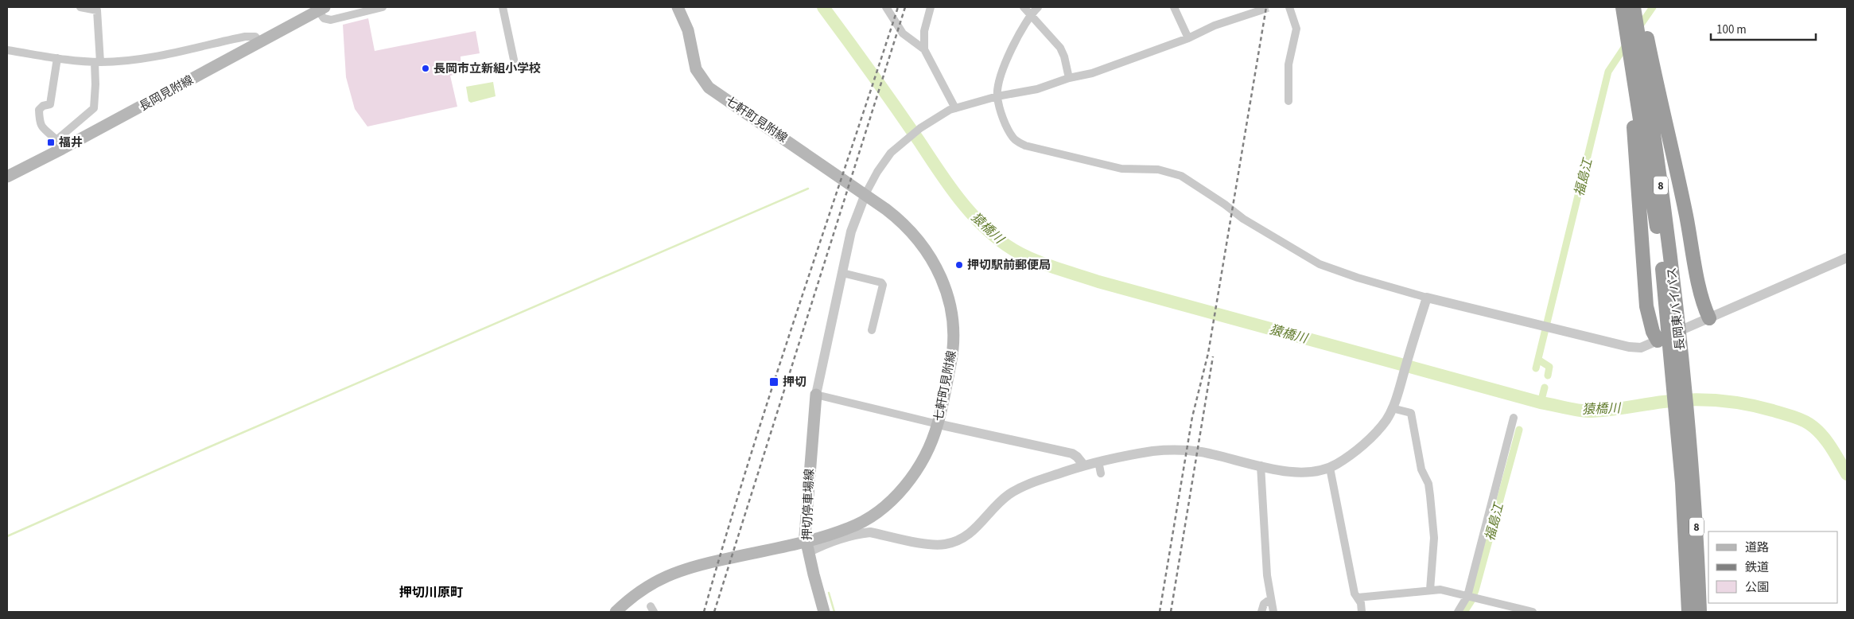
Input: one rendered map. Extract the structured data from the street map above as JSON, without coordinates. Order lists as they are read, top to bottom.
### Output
{
  "streets": {
    "highway": ["8", "長岡東バイパス"],
    "main road": ["長岡見附線", "七軒町見附線", "押切停車場線"]
  },
  "districts": ["押切川原町"],
  "water": ["福島江", "猿橋川"],
  "places": {
    "other": ["長岡市立新組小学校", "押切駅前郵便局"],
    "transit": ["福井", "押切"]
  },
  "legend": ["道路", "鉄道", "公園"],
  "scale_bar": "100 m"
}
